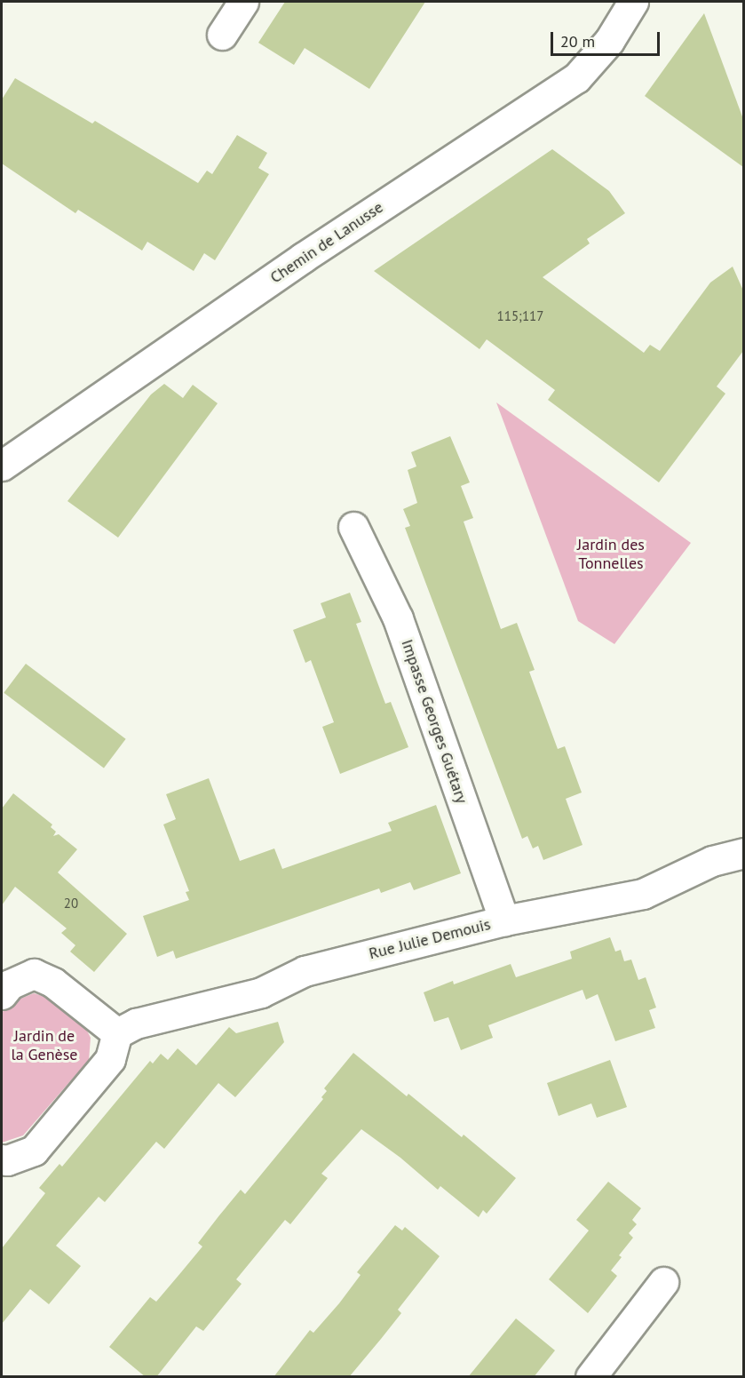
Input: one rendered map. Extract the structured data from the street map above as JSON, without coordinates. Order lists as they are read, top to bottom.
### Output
{
  "streets": {
    "street": ["Chemin de Lanusse", "Impasse Georges Guétary", "Rue Julie Demouis"]
  },
  "crossings": [
    ["Impasse Georges Guétary", "Rue Julie Demouis"]
  ],
  "parks": ["Jardin des Tonnelles", "Jardin de la Genèse"],
  "house_numbers": ["115;117", "20"],
  "scale_bar": "20 m"
}
